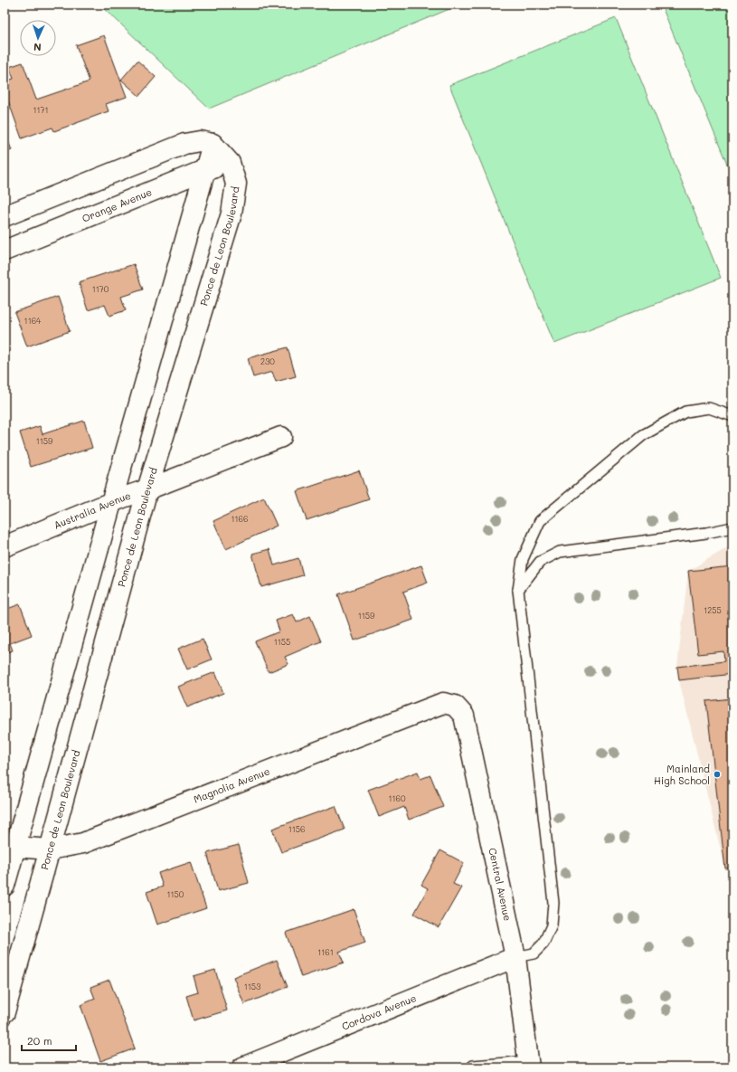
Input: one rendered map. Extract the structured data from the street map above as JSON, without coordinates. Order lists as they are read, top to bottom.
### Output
{
  "streets": {
    "street": [
      "Orange Avenue",
      "Ponce de Leon Boulevard",
      "Australia Avenue",
      "Magnolia Avenue",
      "Central Avenue",
      "Cordova Avenue"
    ]
  },
  "crossings": [
    ["Orange Avenue", "Ponce de Leon Boulevard"],
    ["Ponce de Leon Boulevard", "Australia Avenue"],
    ["Ponce de Leon Boulevard", "Magnolia Avenue"],
    ["Magnolia Avenue", "Central Avenue"],
    ["Central Avenue", "Cordova Avenue"]
  ],
  "places": ["Mainland High School"],
  "house_numbers": [
    "1171",
    "1170",
    "1164",
    "230",
    "1159",
    "1166",
    "1255",
    "1159",
    "1155",
    "1160",
    "1156",
    "1150",
    "1161",
    "1153"
  ],
  "scale_bar": "20 m",
  "north": "bottom"
}
